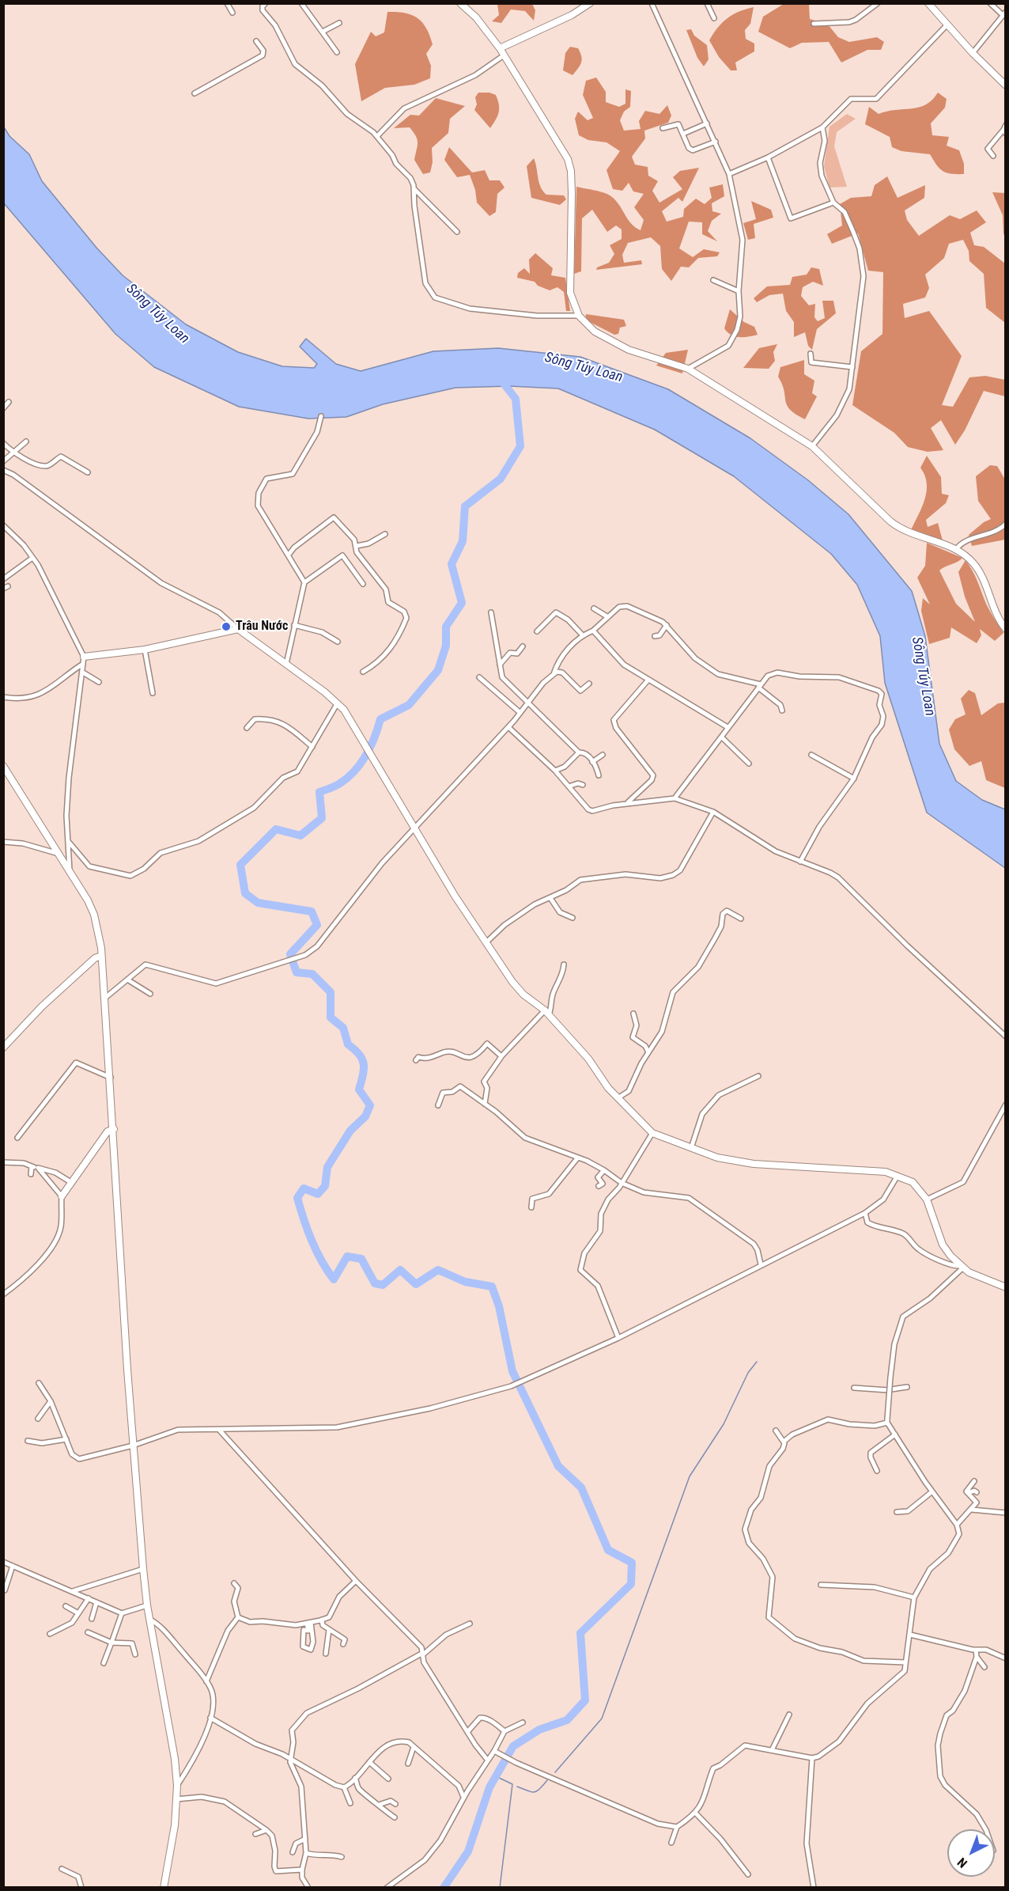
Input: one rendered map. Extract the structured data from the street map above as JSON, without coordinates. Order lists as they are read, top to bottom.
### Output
{
  "water": ["Sông Túy Loan"],
  "places": ["Trâu Nước"],
  "north": "bottom left"
}
